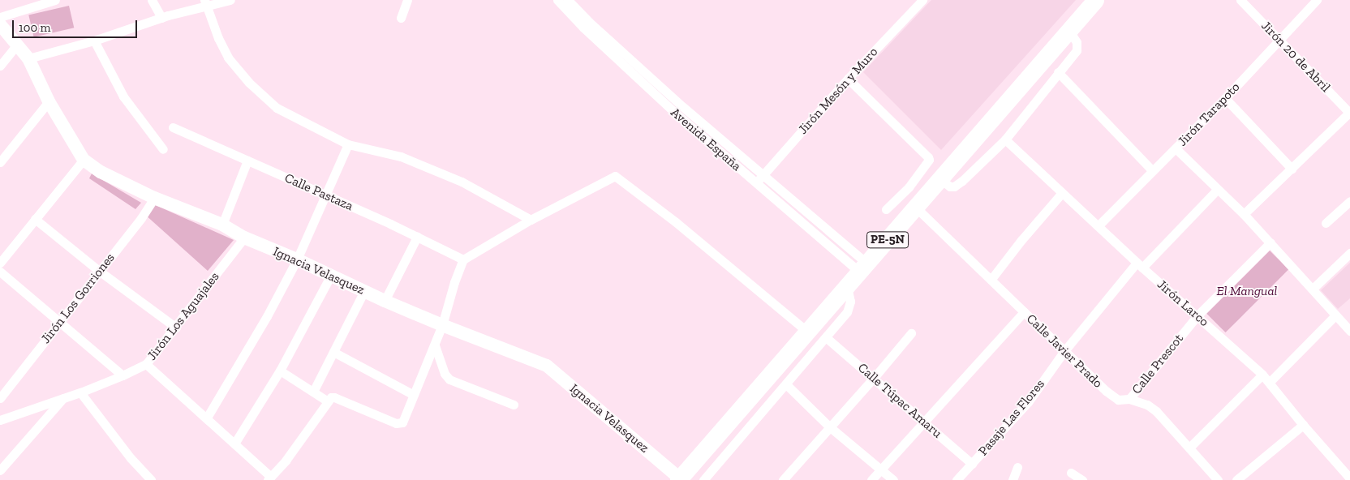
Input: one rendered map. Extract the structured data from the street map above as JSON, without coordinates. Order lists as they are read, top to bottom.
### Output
{
  "streets": {
    "highway": ["PE-5N"],
    "main road": ["Ignacia Velasquez"],
    "street": [
      "Jirón 20 de Abril",
      "Jirón Mesón y Muro",
      "Jirón Tarapoto",
      "Avenida España",
      "Calle Pastaza",
      "Jirón Los Gorriones",
      "Jirón Larco",
      "Jirón Los Aguajales",
      "Calle Javier Prado",
      "Calle Prescot",
      "Calle Túpac Amaru",
      "Pasaje Las Flores"
    ]
  },
  "crossings": [
    ["Jirón 20 de Abril", "Jirón Tarapoto"],
    ["Jirón Mesón y Muro", "Avenida España"],
    ["Jirón Tarapoto", "Jirón Larco"],
    ["Avenida España", "PE-5N"],
    ["PE-5N", "Ignacia Velasquez"],
    ["PE-5N", "Calle Javier Prado"],
    ["Ignacia Velasquez", "Jirón Los Gorriones"],
    ["Ignacia Velasquez", "Jirón Los Aguajales"],
    ["Jirón Larco", "Calle Prescot"],
    ["Jirón Larco", "Pasaje Las Flores"],
    ["Calle Javier Prado", "Calle Prescot"],
    ["Calle Javier Prado", "Pasaje Las Flores"],
    ["Calle Túpac Amaru", "Pasaje Las Flores"]
  ],
  "parks": ["El Mangual"],
  "scale_bar": "100 m"
}
